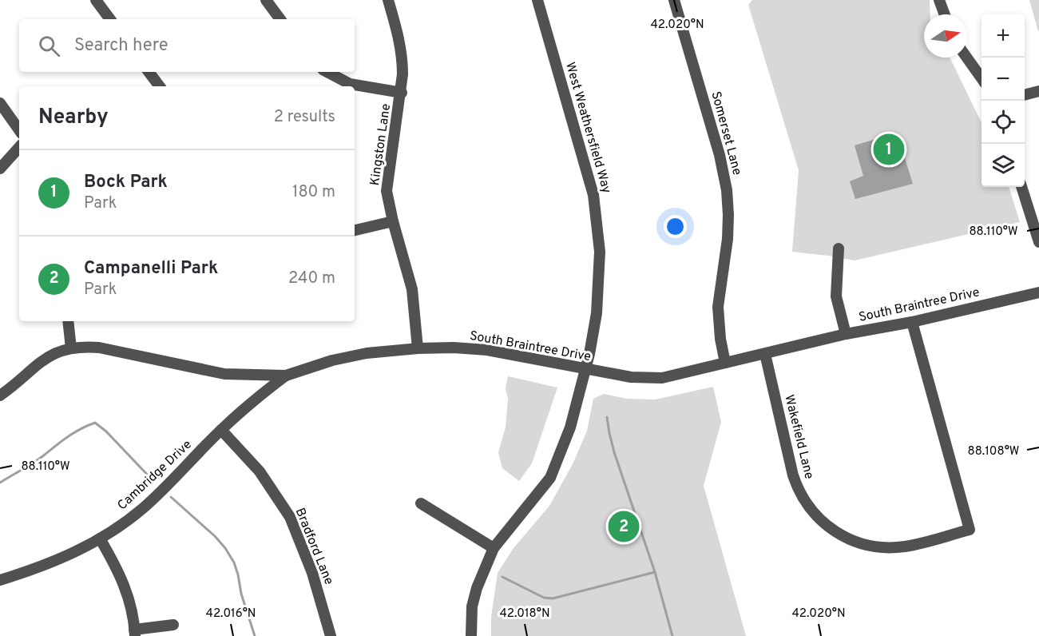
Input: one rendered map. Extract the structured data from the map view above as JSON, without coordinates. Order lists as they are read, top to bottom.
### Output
{
  "streets": {
    "street": [
      "West Weathersfield Way",
      "Somerset Lane",
      "Kingston Lane",
      "South Braintree Drive",
      "Wakefield Lane",
      "Cambridge Drive",
      "Bradford Lane"
    ]
  },
  "crossings": [
    ["West Weathersfield Way", "South Braintree Drive"],
    ["Somerset Lane", "South Braintree Drive"],
    ["Kingston Lane", "South Braintree Drive"],
    ["South Braintree Drive", "Wakefield Lane"],
    ["South Braintree Drive", "Cambridge Drive"],
    ["Cambridge Drive", "Bradford Lane"]
  ],
  "north": "right",
  "page": {
    "map_buttons": ["+", "−"],
    "search": "Search here",
    "heading": ["Nearby", "2 results"],
    "pins": ["1", "2"],
    "list": [
      {
        "mark": "1",
        "name": "Bock Park",
        "note": "Park",
        "value": "180 m"
      },
      {
        "mark": "2",
        "name": "Campanelli Park",
        "note": "Park",
        "value": "240 m"
      }
    ]
  },
  "coordinates": [
    "42.020°N",
    "88.110°W",
    "88.108°W",
    "42.016°N",
    "42.018°N"
  ]
}
